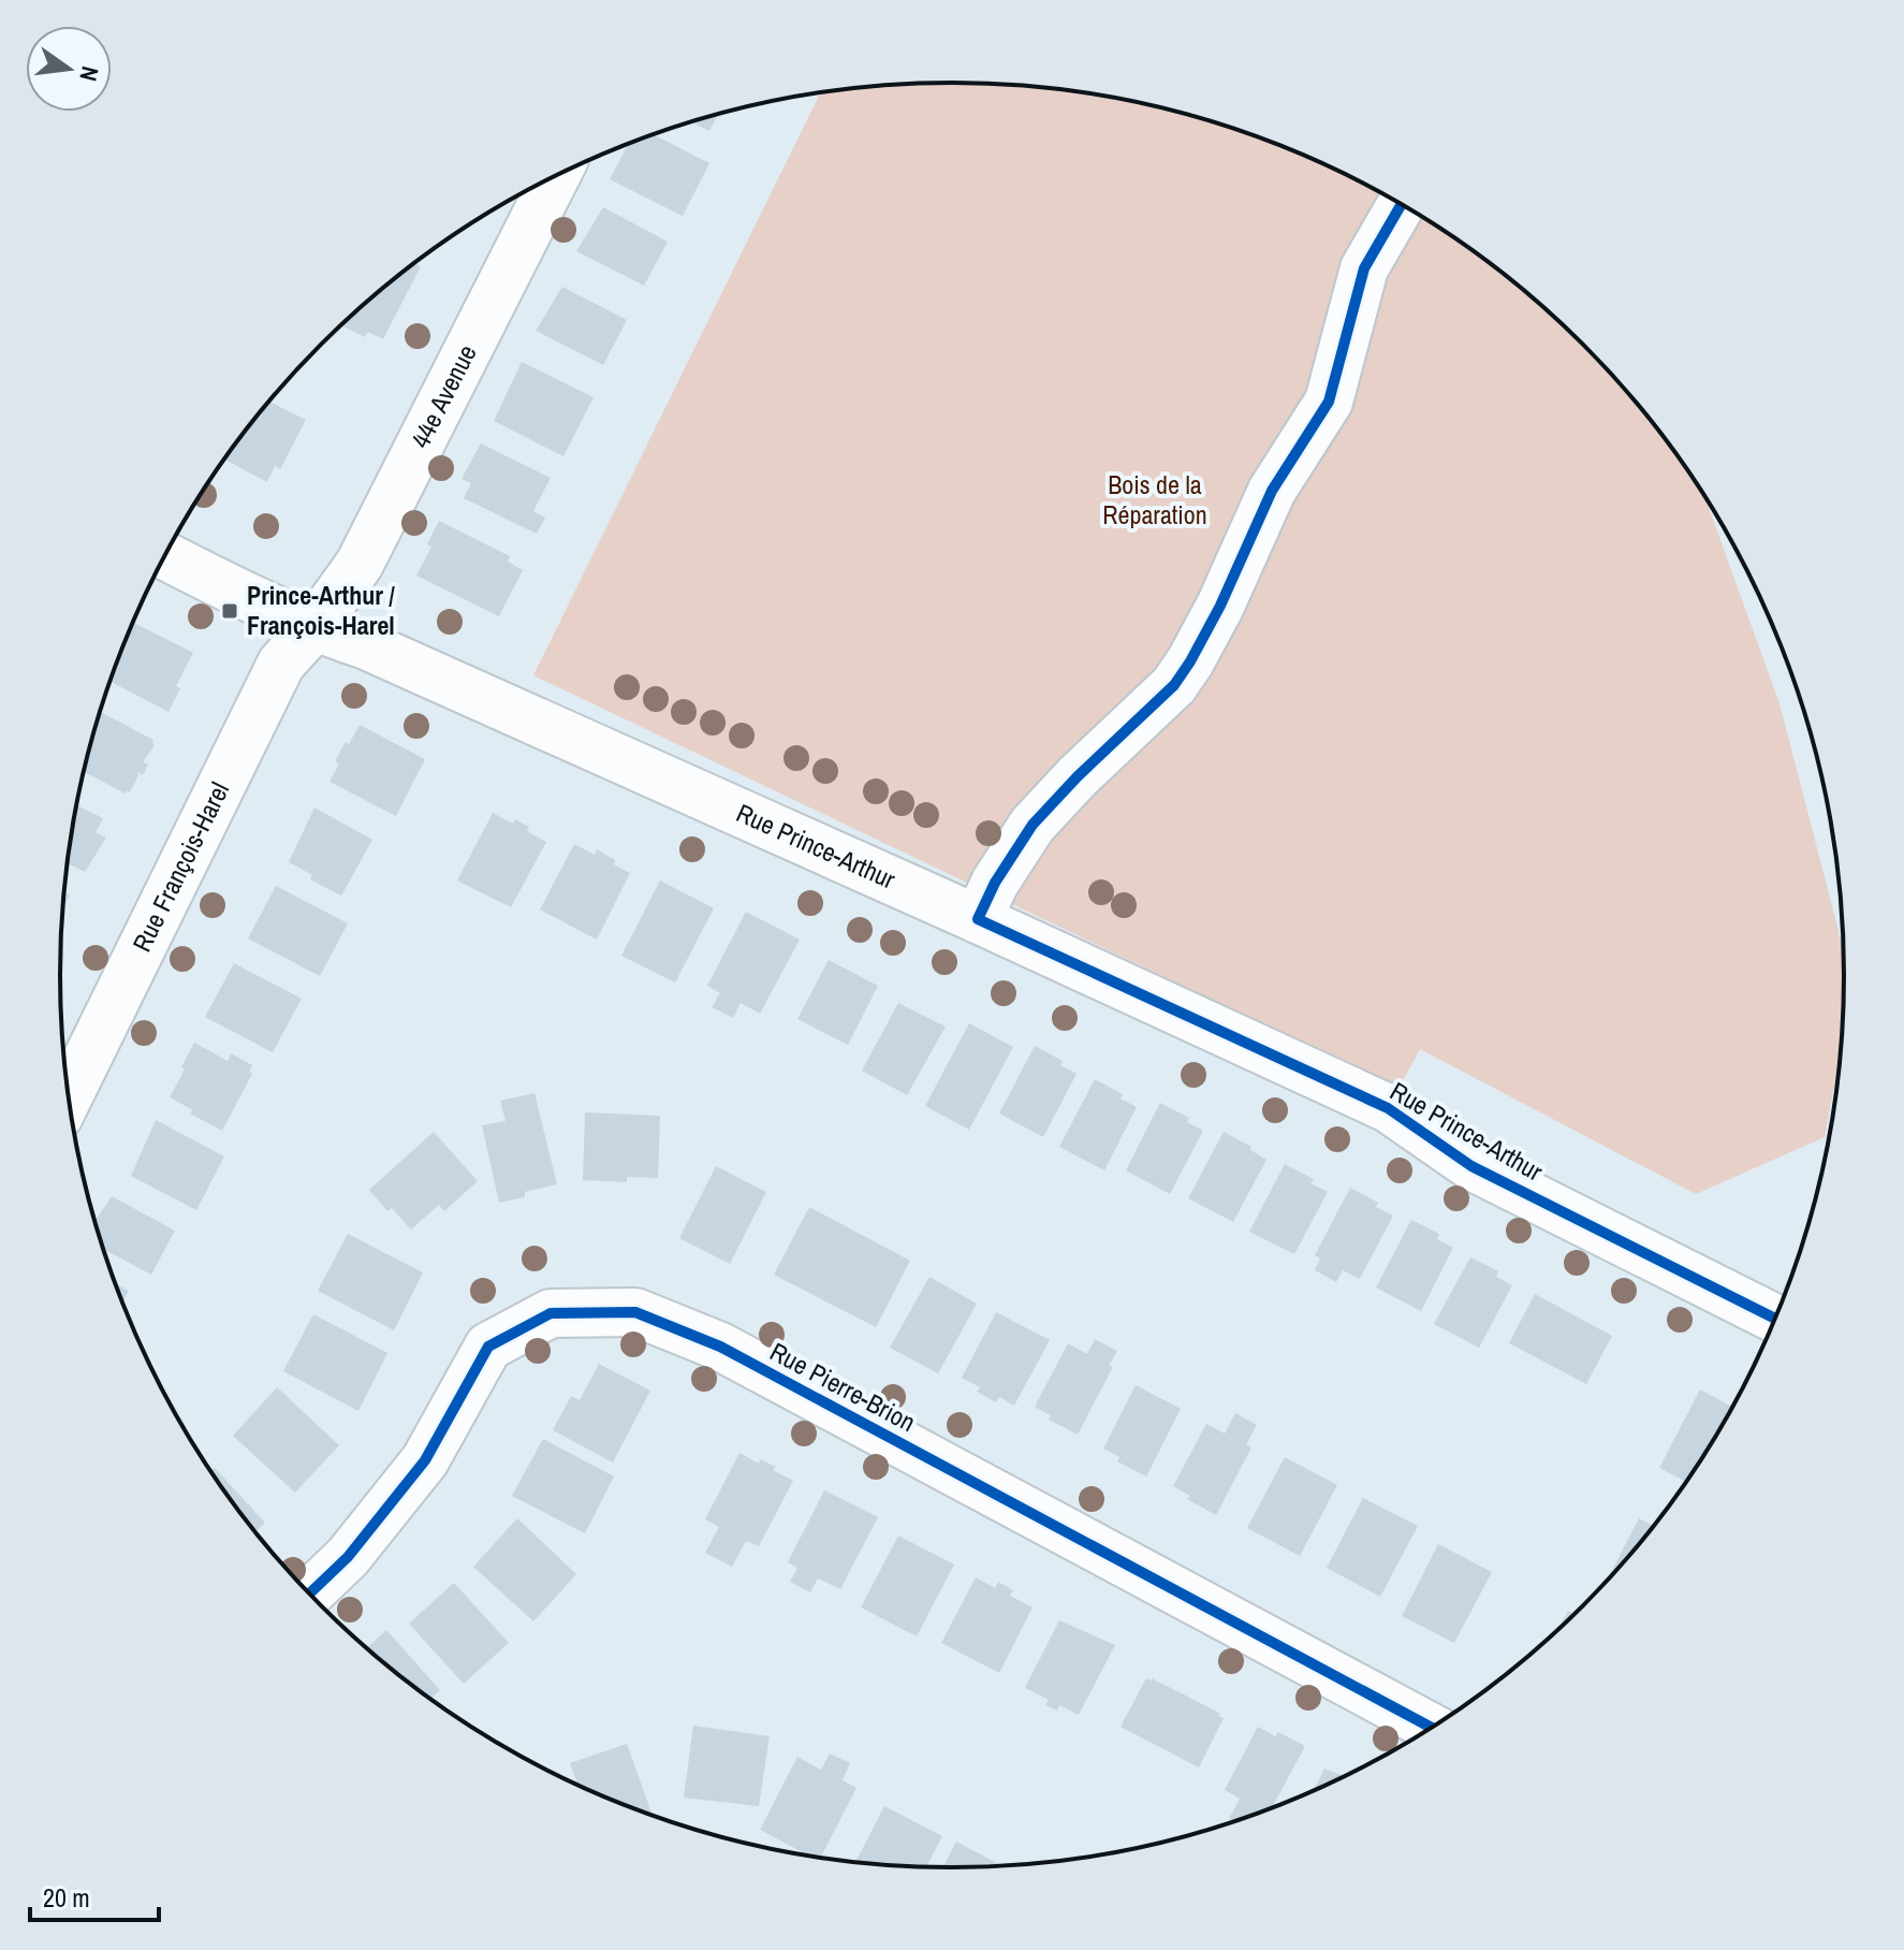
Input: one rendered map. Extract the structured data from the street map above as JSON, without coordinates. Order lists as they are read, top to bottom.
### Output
{
  "streets": {
    "street": [
      "44e Avenue",
      "Rue Prince-Arthur",
      "Rue François-Harel",
      "Rue Pierre-Brion"
    ]
  },
  "crossings": [
    ["44e Avenue", "Rue Prince-Arthur"],
    ["44e Avenue", "Rue François-Harel"],
    ["Rue Prince-Arthur", "Rue François-Harel"]
  ],
  "parks": ["Bois de la Réparation"],
  "places": {
    "transit": ["Prince-Arthur / François-Harel"]
  },
  "scale_bar": "20 m",
  "north": "right"
}
